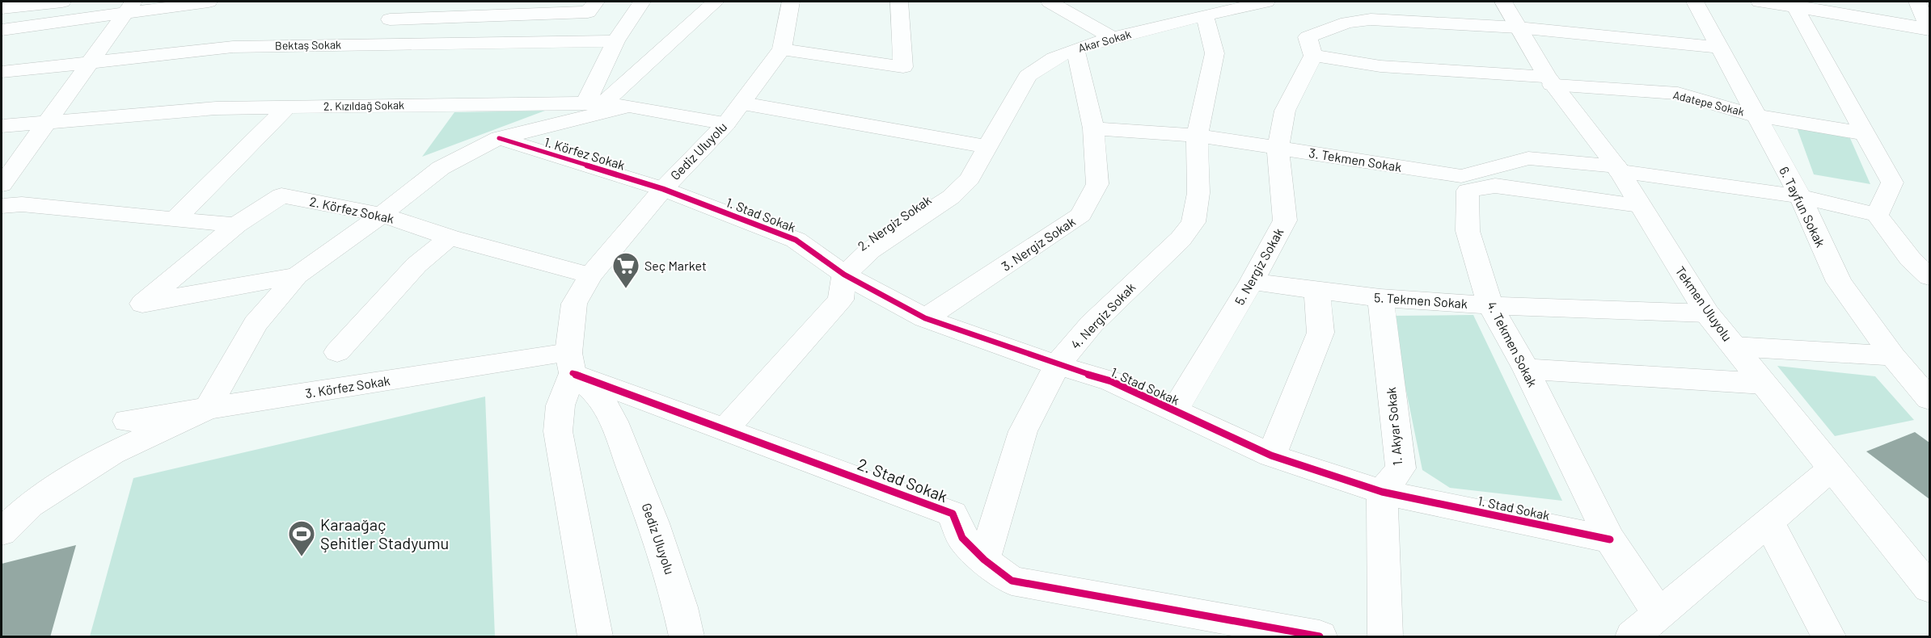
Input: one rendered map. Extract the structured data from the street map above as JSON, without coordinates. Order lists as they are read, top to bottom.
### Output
{
  "streets": {
    "street": [
      "Akar Sokak",
      "Bektaş Sokak",
      "Adatepe Sokak",
      "2. Kızıldağ Sokak",
      "Gediz Uluyolu",
      "1. Körfez Sokak",
      "3. Tekmen Sokak",
      "6. Tayfun Sokak",
      "2. Körfez Sokak",
      "1. Stad Sokak",
      "2. Nergiz Sokak",
      "3. Nergiz Sokak",
      "5. Nergiz Sokak",
      "5. Tekmen Sokak",
      "Tekmen Uluyolu",
      "4. Nergiz Sokak",
      "4. Tekmen Sokak",
      "3. Körfez Sokak",
      "1. Akyar Sokak",
      "2. Stad Sokak"
    ]
  },
  "crossings": [
    ["Akar Sokak", "2. Nergiz Sokak"],
    ["Akar Sokak", "3. Nergiz Sokak"],
    ["Akar Sokak", "4. Nergiz Sokak"],
    ["Adatepe Sokak", "6. Tayfun Sokak"],
    ["Adatepe Sokak", "5. Nergiz Sokak"],
    ["Adatepe Sokak", "Tekmen Uluyolu"],
    ["2. Kızıldağ Sokak", "Gediz Uluyolu"],
    ["Gediz Uluyolu", "1. Körfez Sokak"],
    ["Gediz Uluyolu", "2. Körfez Sokak"],
    ["Gediz Uluyolu", "1. Stad Sokak"],
    ["Gediz Uluyolu", "3. Körfez Sokak"],
    ["Gediz Uluyolu", "2. Stad Sokak"],
    ["1. Körfez Sokak", "1. Stad Sokak"],
    ["3. Tekmen Sokak", "6. Tayfun Sokak"],
    ["3. Tekmen Sokak", "3. Nergiz Sokak"],
    ["3. Tekmen Sokak", "5. Nergiz Sokak"],
    ["3. Tekmen Sokak", "Tekmen Uluyolu"],
    ["3. Tekmen Sokak", "4. Nergiz Sokak"],
    ["1. Stad Sokak", "2. Nergiz Sokak"],
    ["1. Stad Sokak", "3. Nergiz Sokak"],
    ["1. Stad Sokak", "5. Nergiz Sokak"],
    ["1. Stad Sokak", "4. Nergiz Sokak"],
    ["1. Stad Sokak", "4. Tekmen Sokak"],
    ["1. Stad Sokak", "1. Akyar Sokak"],
    ["5. Nergiz Sokak", "5. Tekmen Sokak"],
    ["5. Tekmen Sokak", "Tekmen Uluyolu"],
    ["5. Tekmen Sokak", "4. Tekmen Sokak"],
    ["5. Tekmen Sokak", "1. Akyar Sokak"],
    ["Tekmen Uluyolu", "4. Tekmen Sokak"],
    ["4. Nergiz Sokak", "2. Stad Sokak"],
    ["3. Körfez Sokak", "2. Stad Sokak"]
  ],
  "places": {
    "supermarket": ["Seç Market"],
    "sports": ["Karaağaç Şehitler Stadyumu"]
  }
}
